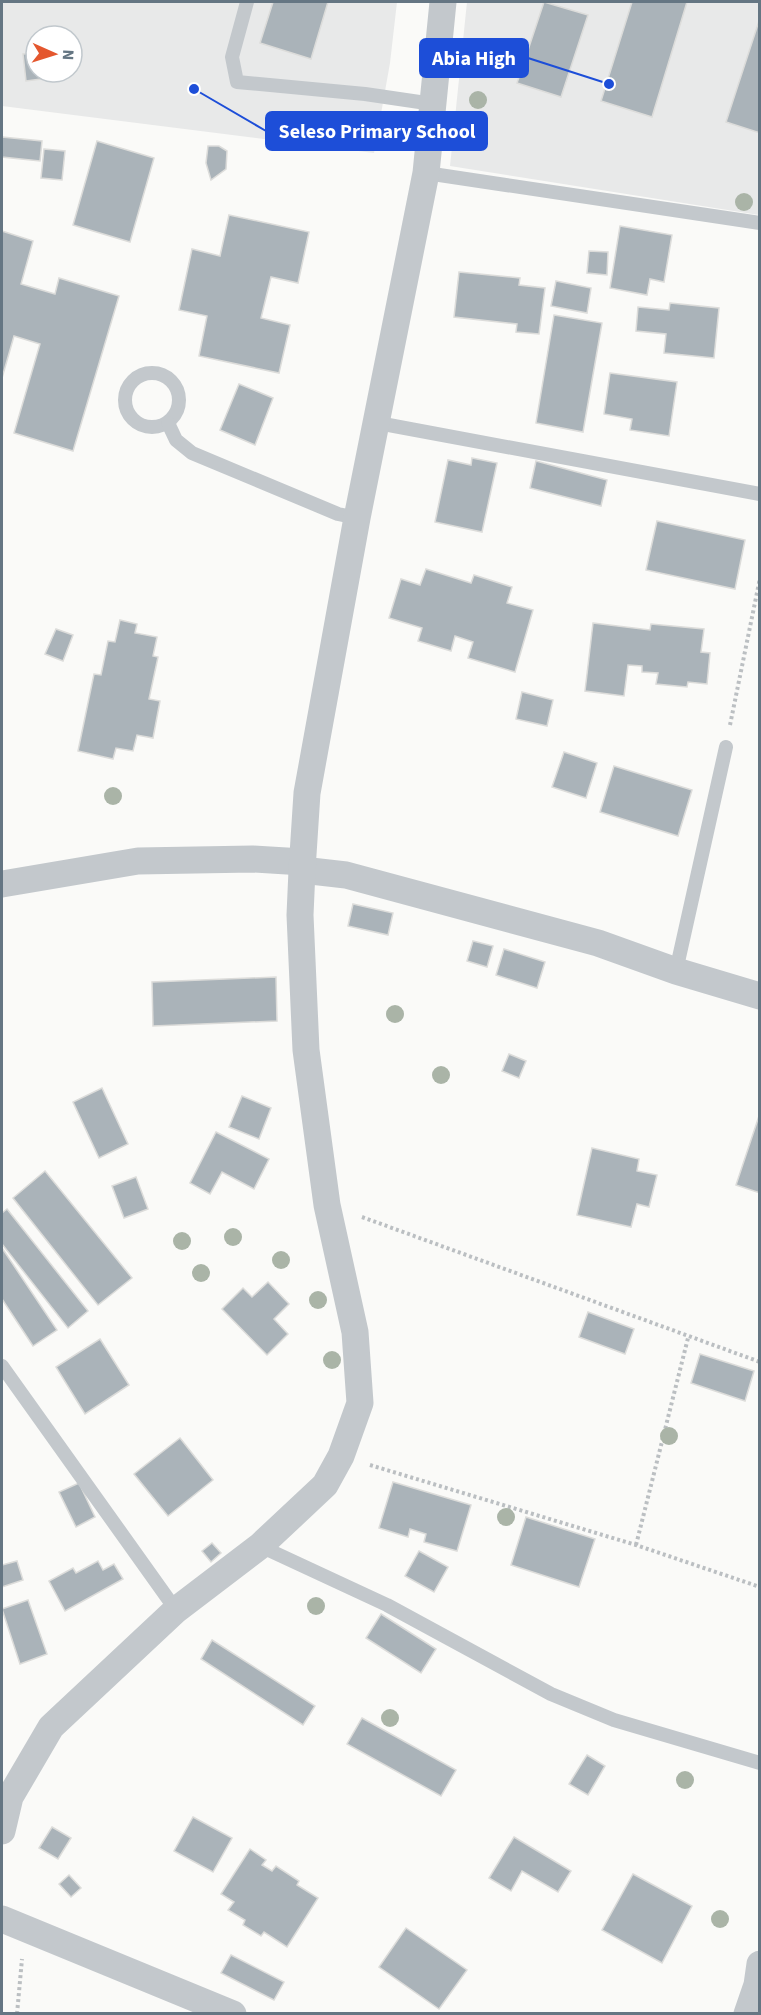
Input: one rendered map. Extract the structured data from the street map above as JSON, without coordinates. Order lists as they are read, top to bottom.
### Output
{
  "places": ["Abia High", "Seleso Primary School"],
  "north": "right"
}
